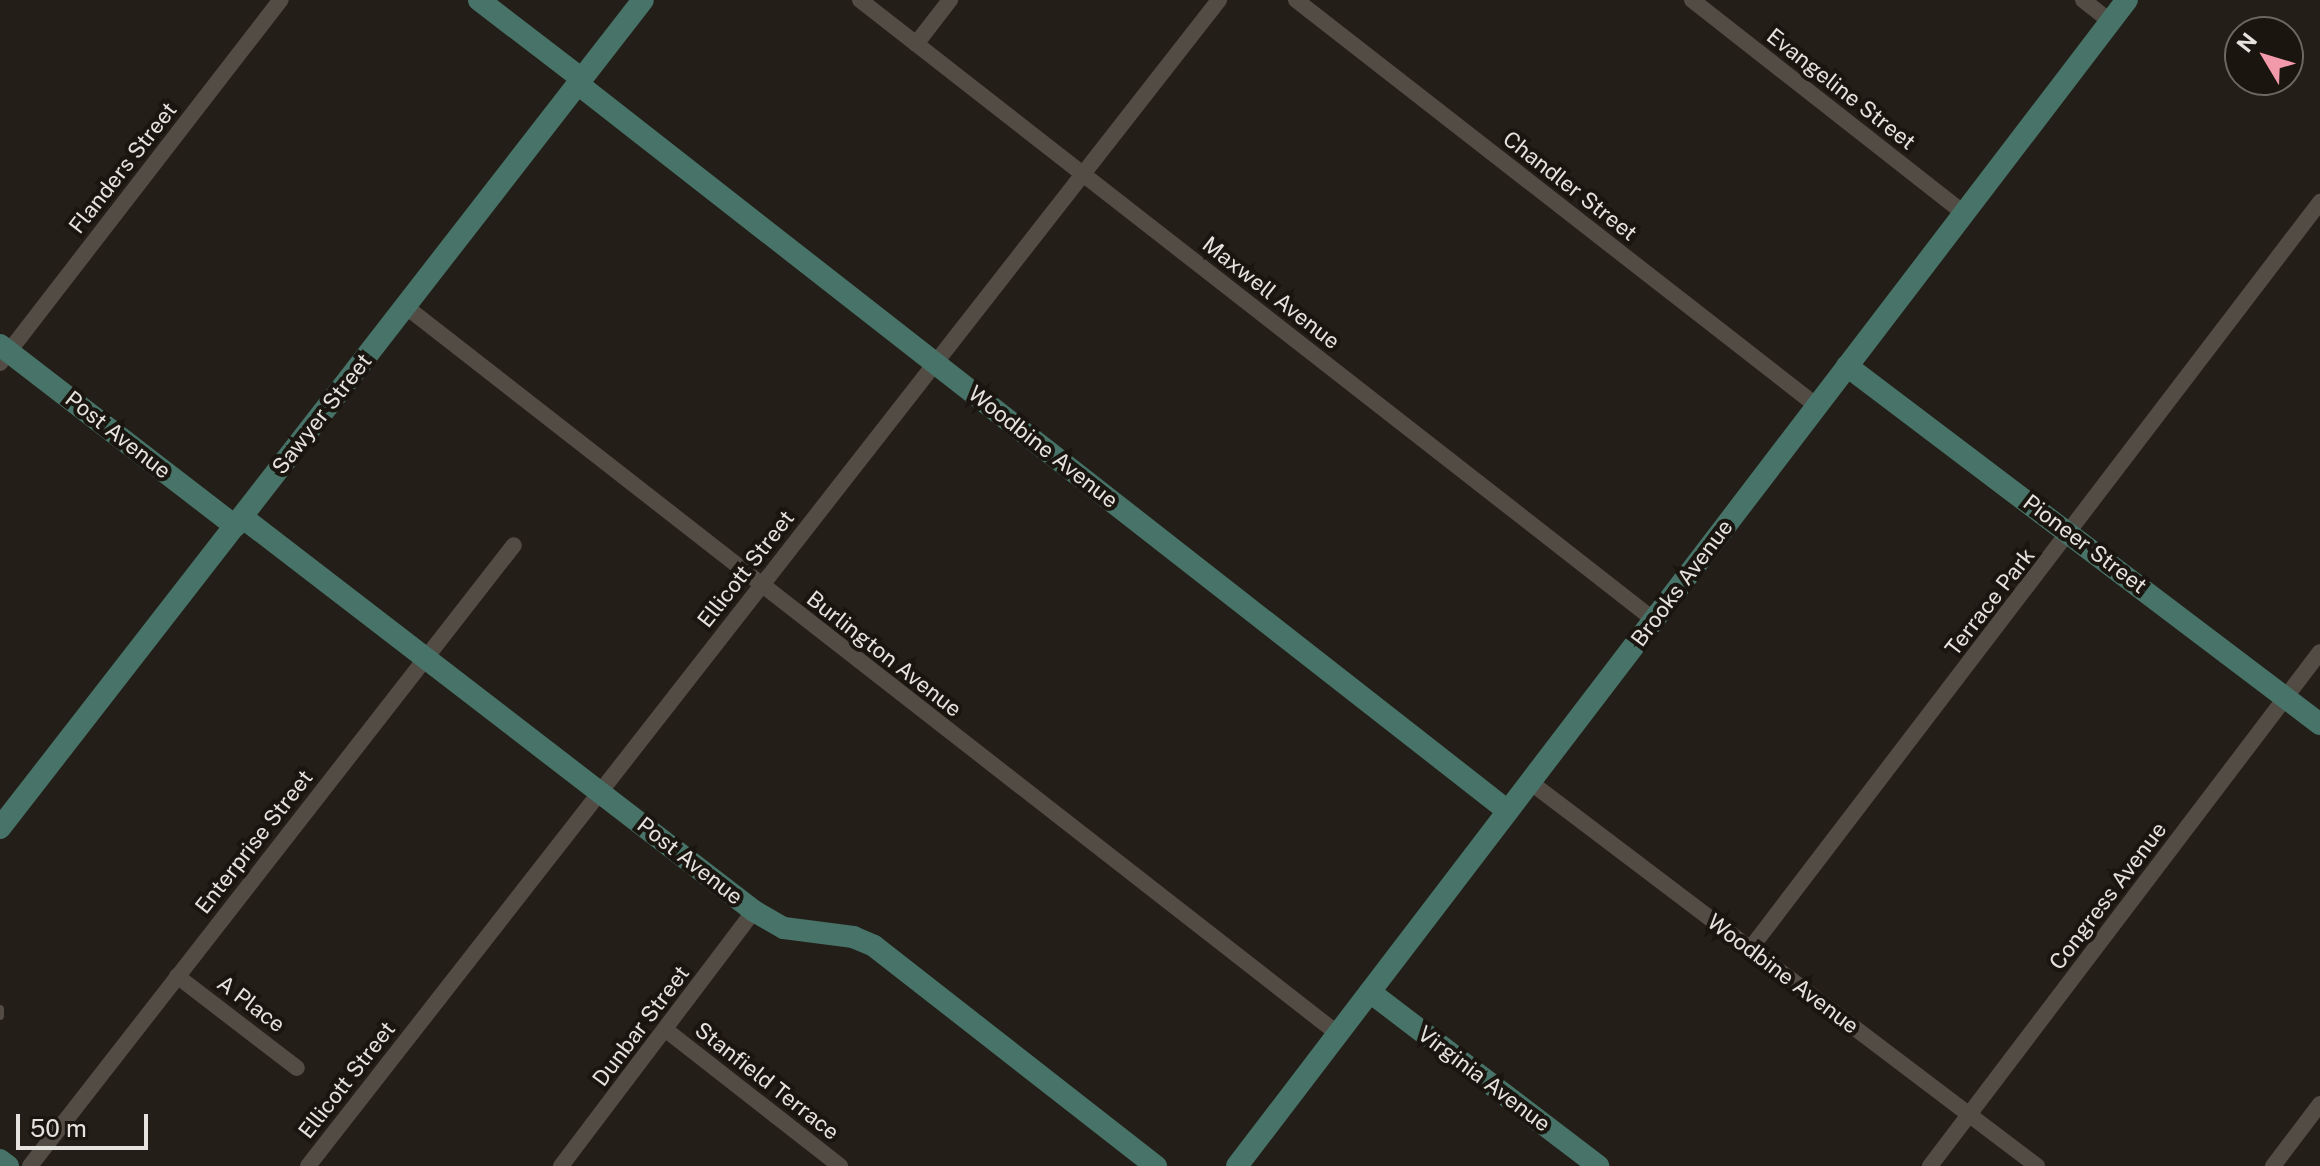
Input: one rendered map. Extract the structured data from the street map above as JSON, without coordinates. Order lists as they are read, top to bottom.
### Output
{
  "streets": {
    "street": [
      "Evangeline Street",
      "Flanders Street",
      "Chandler Street",
      "Maxwell Avenue",
      "Sawyer Street",
      "Post Avenue",
      "Woodbine Avenue",
      "Pioneer Street",
      "Ellicott Street",
      "Brooks Avenue",
      "Terrace Park",
      "Burlington Avenue",
      "Enterprise Street",
      "Congress Avenue",
      "A Place",
      "Dunbar Street",
      "Virginia Avenue",
      "Stanfield Terrace"
    ]
  },
  "crossings": [
    ["Evangeline Street", "Brooks Avenue"],
    ["Flanders Street", "Post Avenue"],
    ["Chandler Street", "Brooks Avenue"],
    ["Maxwell Avenue", "Ellicott Street"],
    ["Maxwell Avenue", "Brooks Avenue"],
    ["Sawyer Street", "Post Avenue"],
    ["Sawyer Street", "Woodbine Avenue"],
    ["Sawyer Street", "Burlington Avenue"],
    ["Post Avenue", "Ellicott Street"],
    ["Post Avenue", "Enterprise Street"],
    ["Post Avenue", "Dunbar Street"],
    ["Woodbine Avenue", "Ellicott Street"],
    ["Woodbine Avenue", "Brooks Avenue"],
    ["Woodbine Avenue", "Terrace Park"],
    ["Woodbine Avenue", "Congress Avenue"],
    ["Pioneer Street", "Brooks Avenue"],
    ["Pioneer Street", "Terrace Park"],
    ["Pioneer Street", "Congress Avenue"],
    ["Ellicott Street", "Burlington Avenue"],
    ["Brooks Avenue", "Burlington Avenue"],
    ["Brooks Avenue", "Virginia Avenue"],
    ["Enterprise Street", "A Place"],
    ["Dunbar Street", "Stanfield Terrace"]
  ],
  "scale_bar": "50 m",
  "north": "top left"
}
